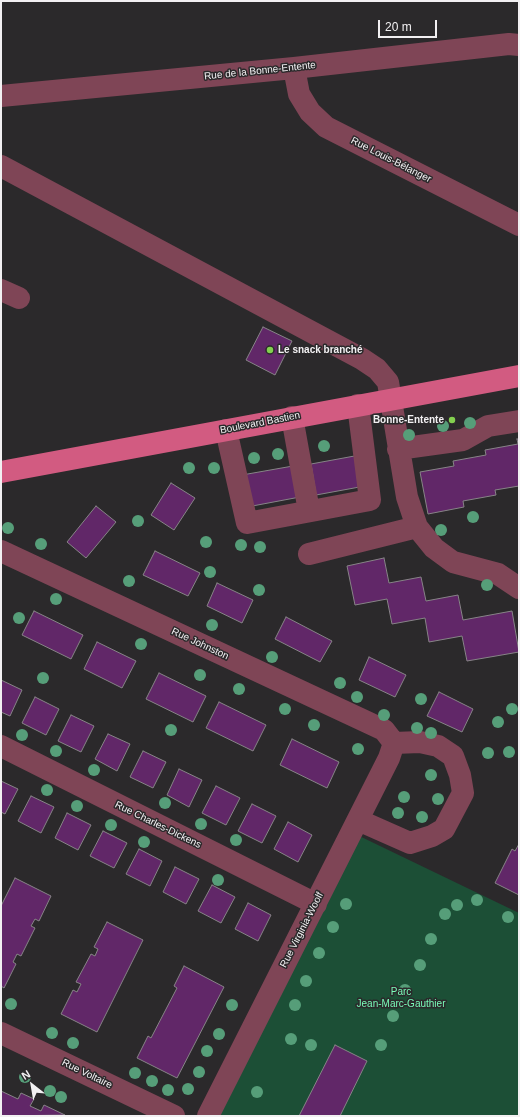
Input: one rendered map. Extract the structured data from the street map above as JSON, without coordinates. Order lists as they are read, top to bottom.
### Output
{
  "streets": {
    "main road": ["Boulevard Bastien"],
    "street": [
      "Rue de la Bonne-Entente",
      "Rue Louis-Bélanger",
      "Rue Johnston",
      "Rue Charles-Dickens",
      "Rue Virginia-Woolf",
      "Rue Voltaire"
    ]
  },
  "crossings": [
    ["Rue de la Bonne-Entente", "Rue Louis-Bélanger"],
    ["Rue Johnston", "Rue Virginia-Woolf"],
    ["Rue Charles-Dickens", "Rue Virginia-Woolf"]
  ],
  "parks": ["Parc Jean-Marc-Gauthier"],
  "places": ["Le snack branché", "Bonne-Entente"],
  "scale_bar": "20 m",
  "north": "top left"
}
